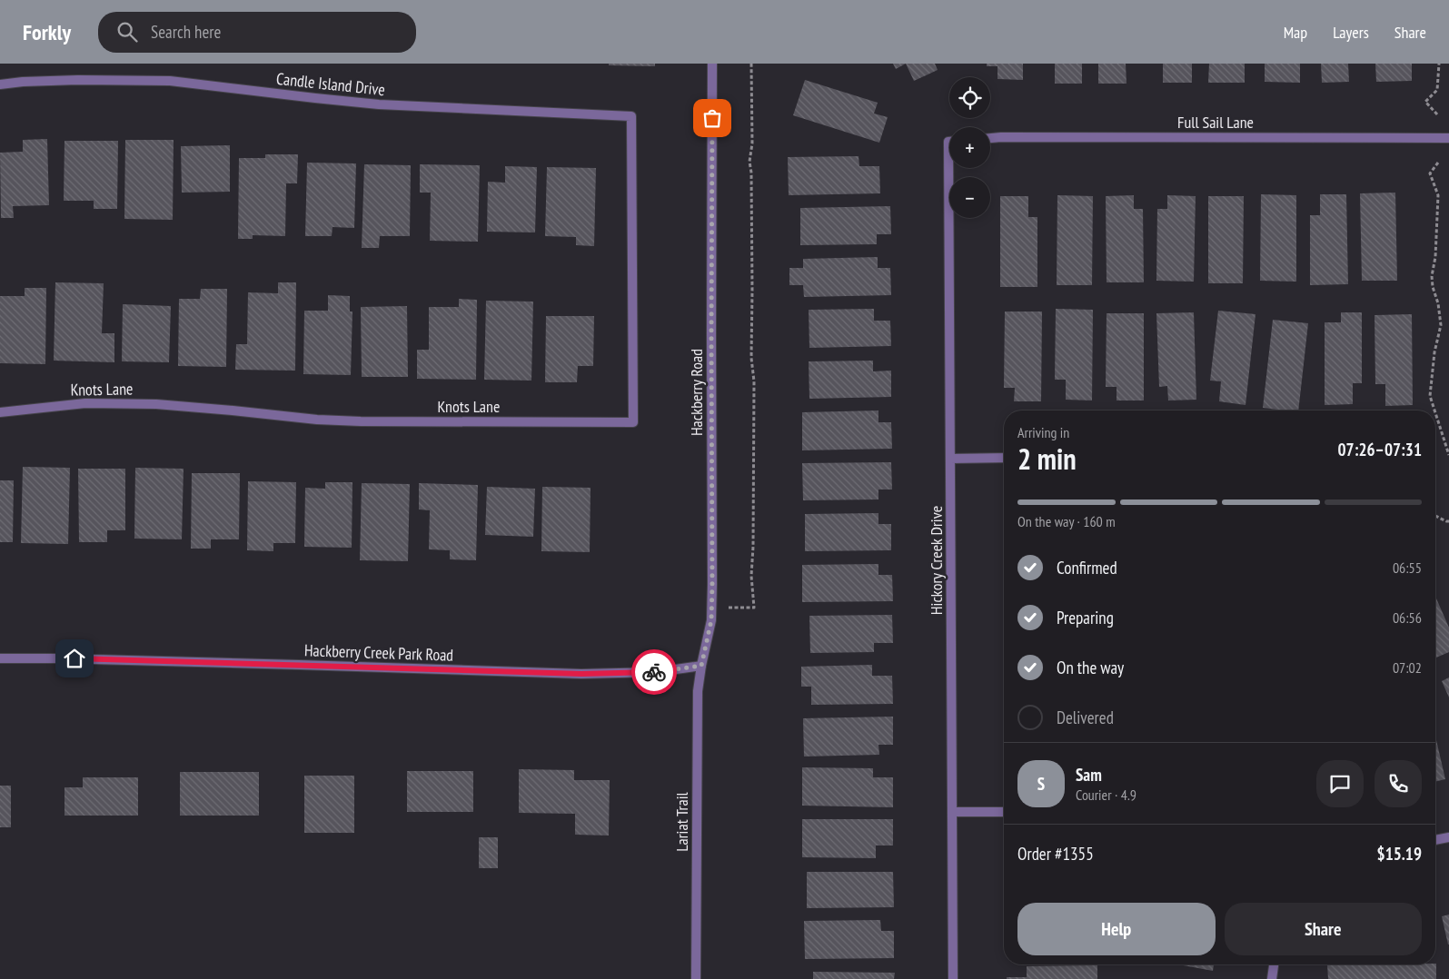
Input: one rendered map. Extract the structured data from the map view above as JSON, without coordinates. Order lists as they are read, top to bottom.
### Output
{
  "streets": {
    "street": [
      "Candle Island Drive",
      "Full Sail Lane",
      "Knots Lane",
      "Hackberry Road",
      "Hickory Creek Drive",
      "Hackberry Creek Park Road",
      "Lariat Trail"
    ]
  },
  "crossings": [
    ["Candle Island Drive", "Knots Lane"],
    ["Hackberry Road", "Hackberry Creek Park Road"],
    ["Hackberry Road", "Lariat Trail"],
    ["Hackberry Creek Park Road", "Lariat Trail"]
  ],
  "page": {
    "header": "Forkly",
    "search": "Search here",
    "nav": ["Map", "Layers", "Share"],
    "map_buttons": ["+", "−"],
    "heading": ["2 min", "Arriving in", "07:26–07:31"],
    "panel": [
      "Sam",
      "Courier · 4.9",
      "Order #1355",
      "$15.19"
    ],
    "bar": "On the way · 160 m",
    "list": [
      ["Confirmed", "06:55"],
      ["Preparing", "06:56"],
      ["On the way", "07:02"],
      "Delivered"
    ],
    "round": "S",
    "buttons": ["Help", "Share"]
  }
}
